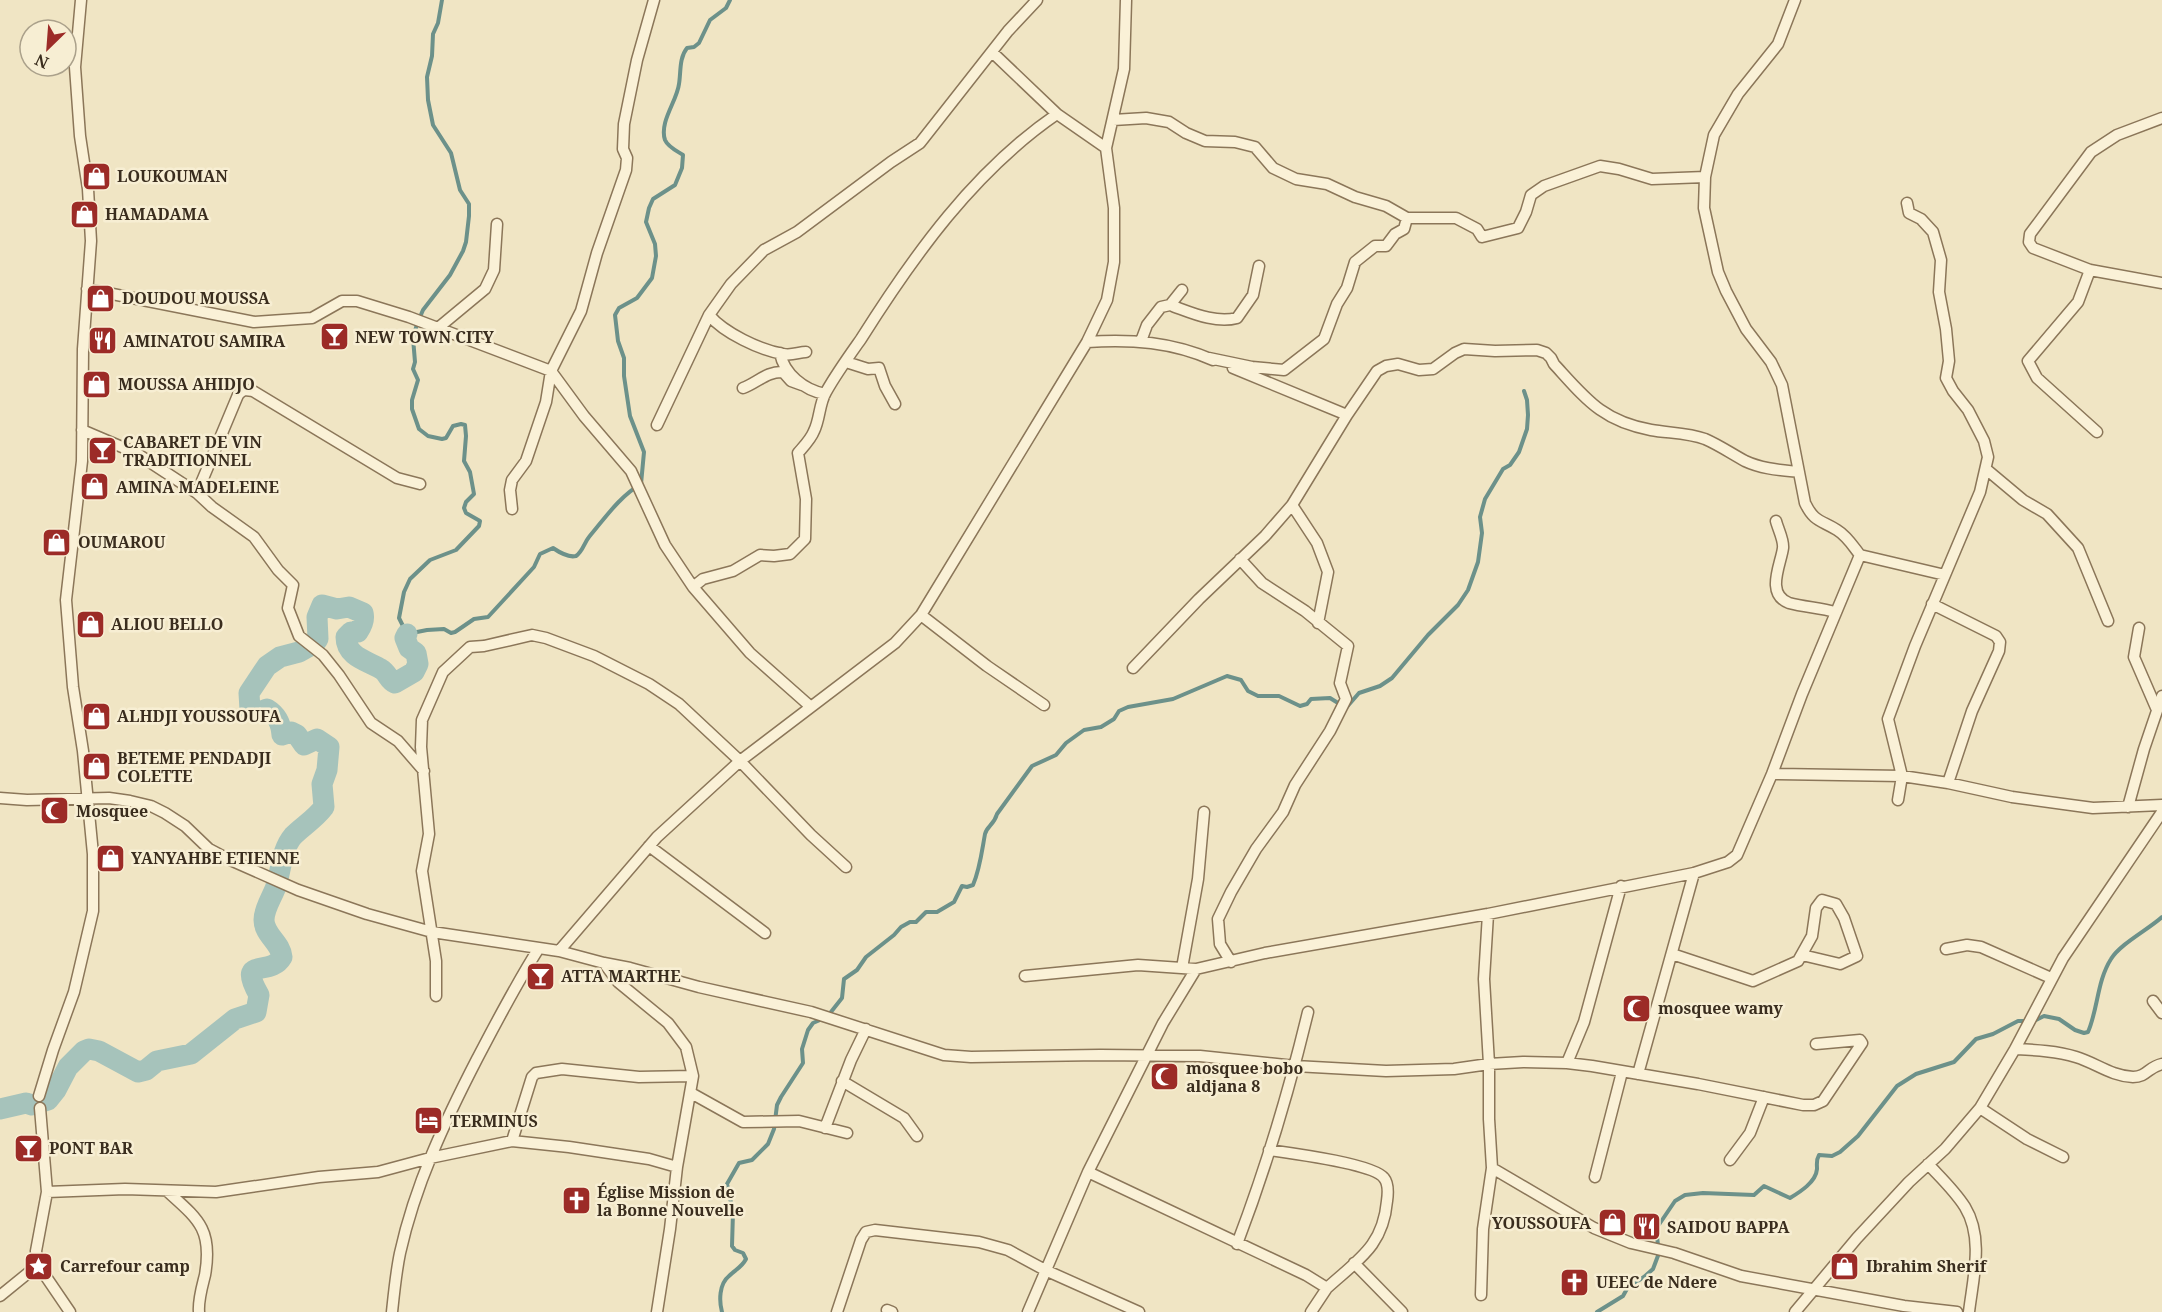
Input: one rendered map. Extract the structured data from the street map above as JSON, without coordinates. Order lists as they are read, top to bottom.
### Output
{
  "places": {
    "shop": [
      "LOUKOUMAN",
      "HAMADAMA",
      "DOUDOU MOUSSA",
      "MOUSSA AHIDJO",
      "AMINA MADELEINE",
      "OUMAROU",
      "ALIOU BELLO",
      "ALHDJI YOUSSOUFA",
      "BETEME PENDADJI COLETTE",
      "YANYAHBE ETIENNE",
      "YOUSSOUFA",
      "Ibrahim Sherif"
    ],
    "bar": [
      "NEW TOWN CITY",
      "CABARET DE VIN TRADITIONNEL",
      "ATTA MARTHE",
      "PONT BAR"
    ],
    "restaurant": ["AMINATOU SAMIRA", "SAIDOU BAPPA"],
    "mosque": ["Mosquee", "mosquee wamy", "mosquee bobo aldjana 8"],
    "hotel": ["TERMINUS"],
    "church": ["Église Mission de la Bonne Nouvelle", "UEEC de Ndere"],
    "place": ["Carrefour camp"]
  },
  "north": "bottom left"
}
